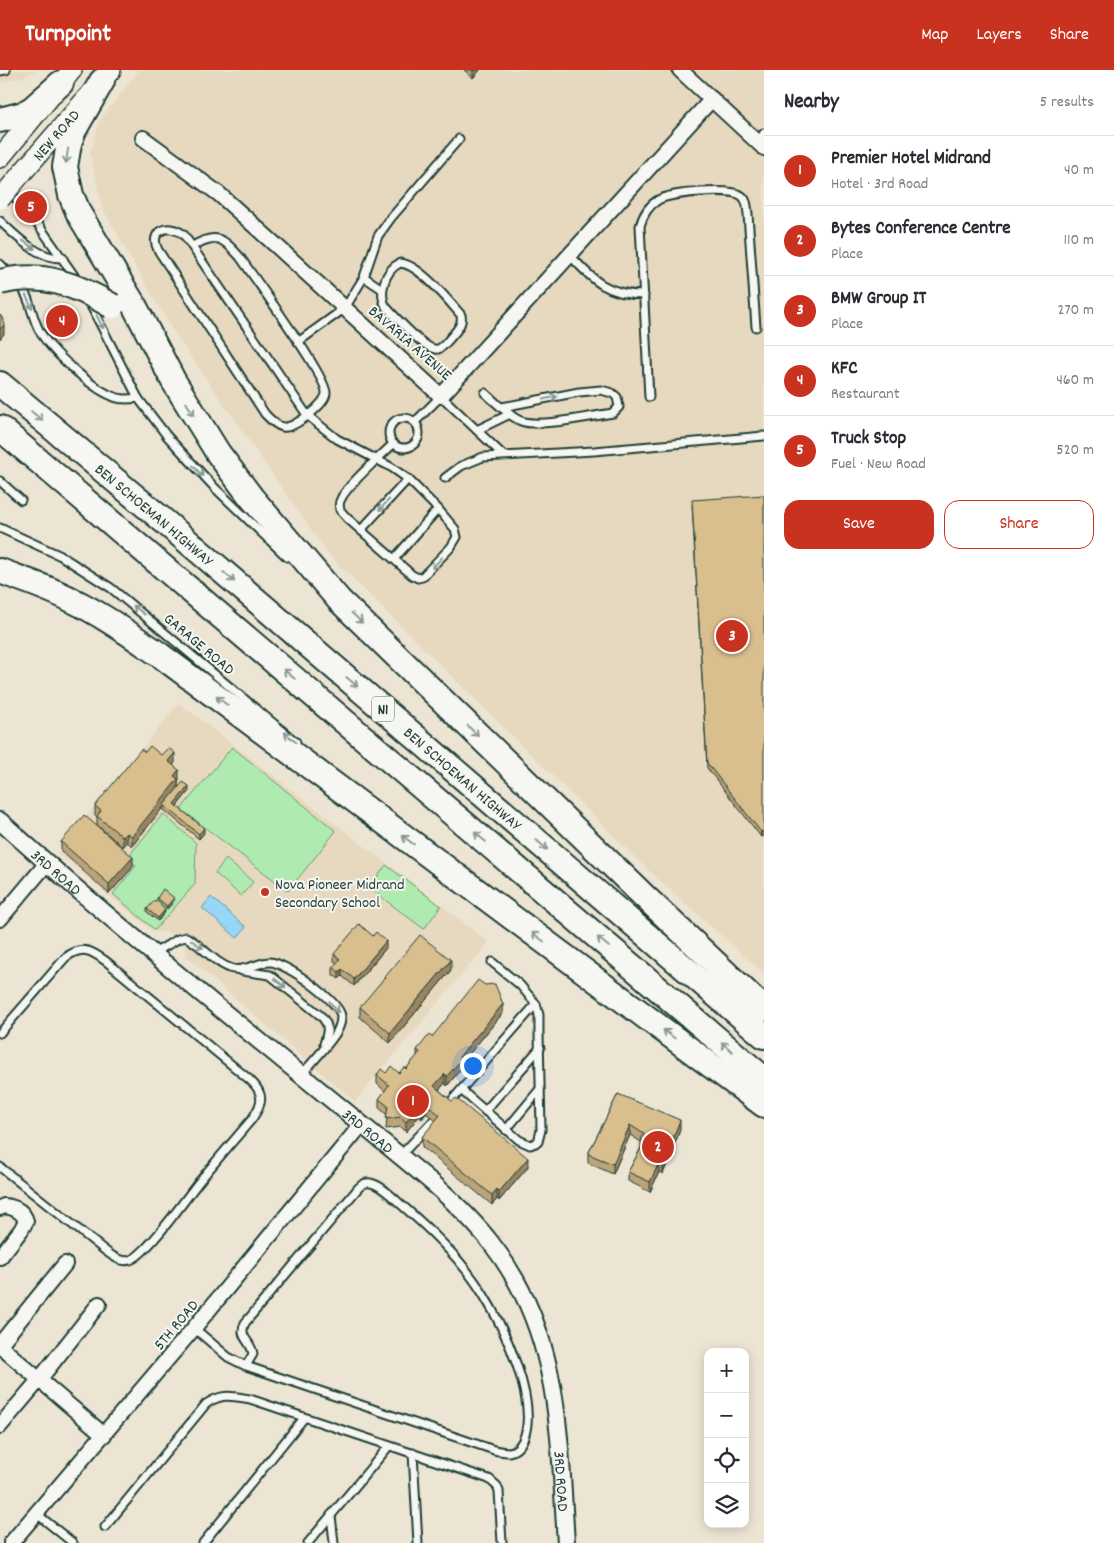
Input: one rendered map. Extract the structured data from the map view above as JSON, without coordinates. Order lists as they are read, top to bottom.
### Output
{
  "streets": {
    "highway": ["BEN SCHOEMAN HIGHWAY", "N1"],
    "main road": ["NEW ROAD"],
    "street": ["BAVARIA AVENUE", "3RD ROAD", "5TH ROAD"],
    "lane": ["GARAGE ROAD"]
  },
  "crossings": [
    ["3RD ROAD", "5TH ROAD"]
  ],
  "one_way": ["GARAGE ROAD"],
  "places": ["Nova Pioneer Midrand Secondary School"],
  "page": {
    "header": "Turnpoint",
    "nav": ["Map", "Layers", "Share"],
    "heading": ["Nearby", "5 results"],
    "list": [
      {
        "mark": "1",
        "name": "Premier Hotel Midrand",
        "note": "Hotel · 3rd Road",
        "value": "40 m"
      },
      {
        "mark": "2",
        "name": "Bytes Conference Centre",
        "note": "Place",
        "value": "110 m"
      },
      {
        "mark": "3",
        "name": "BMW Group IT",
        "note": "Place",
        "value": "270 m"
      },
      {
        "mark": "4",
        "name": "KFC",
        "note": "Restaurant",
        "value": "460 m"
      },
      {
        "mark": "5",
        "name": "Truck Stop",
        "note": "Fuel · New Road",
        "value": "520 m"
      }
    ],
    "pins": [
      "5",
      "4",
      "3",
      "1",
      "2"
    ],
    "buttons": ["Save", "Share"],
    "map_buttons": ["+", "−"]
  }
}
